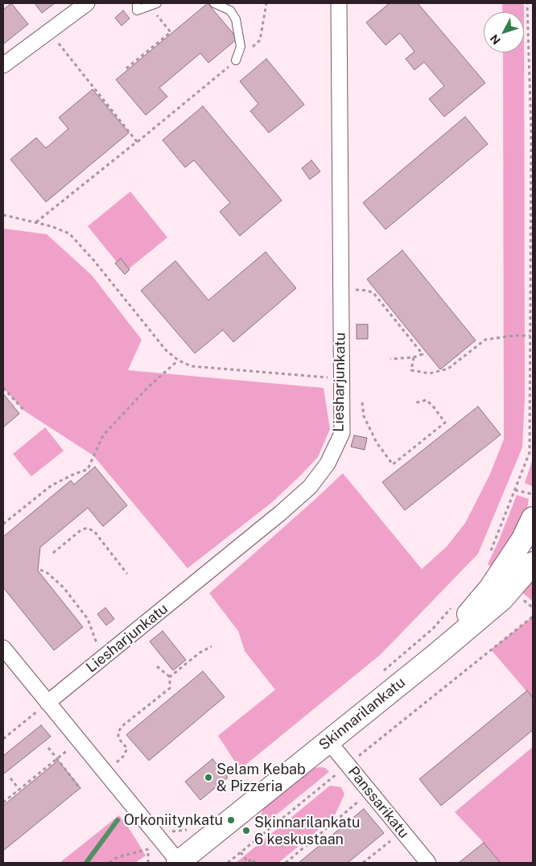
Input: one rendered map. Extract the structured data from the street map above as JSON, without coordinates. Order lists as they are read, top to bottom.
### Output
{
  "streets": {
    "main road": ["Skinnarilankatu"],
    "street": ["Liesharjunkatu", "Panssarikatu"]
  },
  "crossings": [
    ["Skinnarilankatu", "Panssarikatu"]
  ],
  "places": ["Selam Kebab & Pizzeria", "Orkoniitynkatu", "Skinnarilankatu 6 keskustaan"],
  "north": "bottom left"
}
